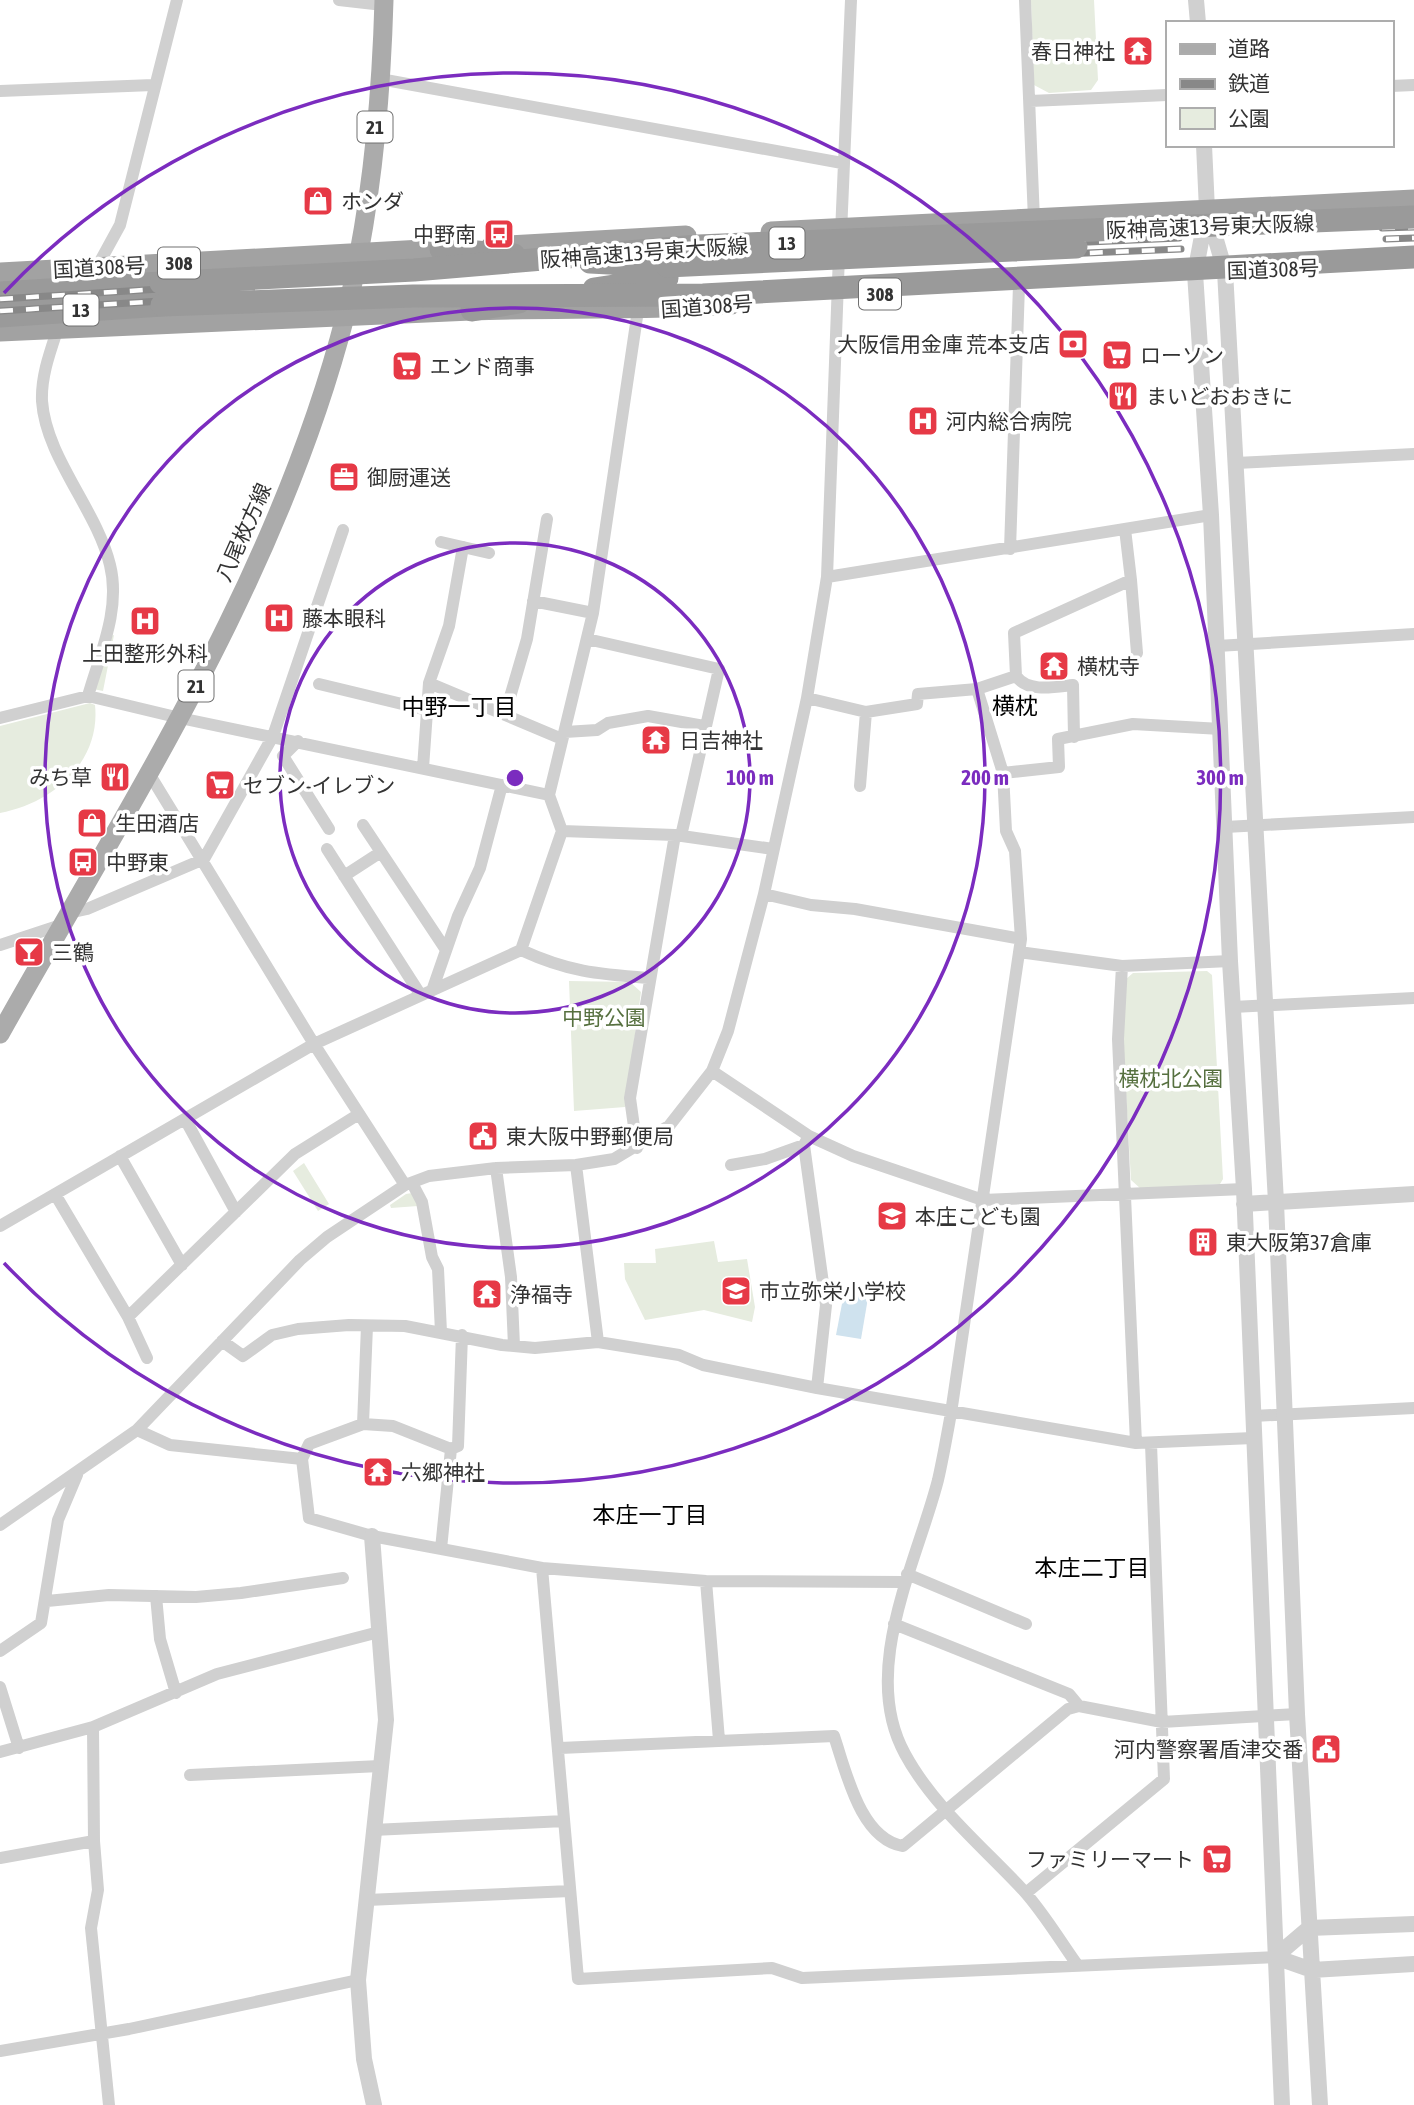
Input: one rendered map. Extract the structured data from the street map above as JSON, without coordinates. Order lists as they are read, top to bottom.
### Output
{
  "streets": {
    "highway": [
      "阪神高速13号東大阪線",
      "13",
      "308",
      "国道308号"
    ],
    "main road": ["21", "八尾枚方線"]
  },
  "crossings": [
    ["国道308号", "八尾枚方線"]
  ],
  "districts": [
    "横枕",
    "中野一丁目",
    "本庄一丁目",
    "本庄二丁目"
  ],
  "parks": ["中野公園", "横枕北公園"],
  "places": {
    "temple": [
      "春日神社",
      "横枕寺",
      "日吉神社",
      "浄福寺",
      "六郷神社"
    ],
    "shop": ["ホンダ", "生田酒店"],
    "bus stop": ["中野南", "中野東"],
    "bank": ["大阪信用金庫 荒本支店"],
    "supermarket": [
      "ローソン",
      "エンド商事",
      "セブン-イレブン",
      "ファミリーマート"
    ],
    "restaurant": ["まいどおおきに", "みち草"],
    "hospital": ["河内総合病院", "藤本眼科", "上田整形外科"],
    "office": ["御厨運送"],
    "bar": ["三鶴"],
    "public building": ["東大阪中野郵便局", "河内警察署盾津交番"],
    "school or university": ["本庄こども園", "市立弥栄小学校"],
    "building": ["東大阪第37倉庫"]
  },
  "legend": ["道路", "鉄道", "公園"],
  "rings": ["100 m", "200 m", "300 m"]
}
